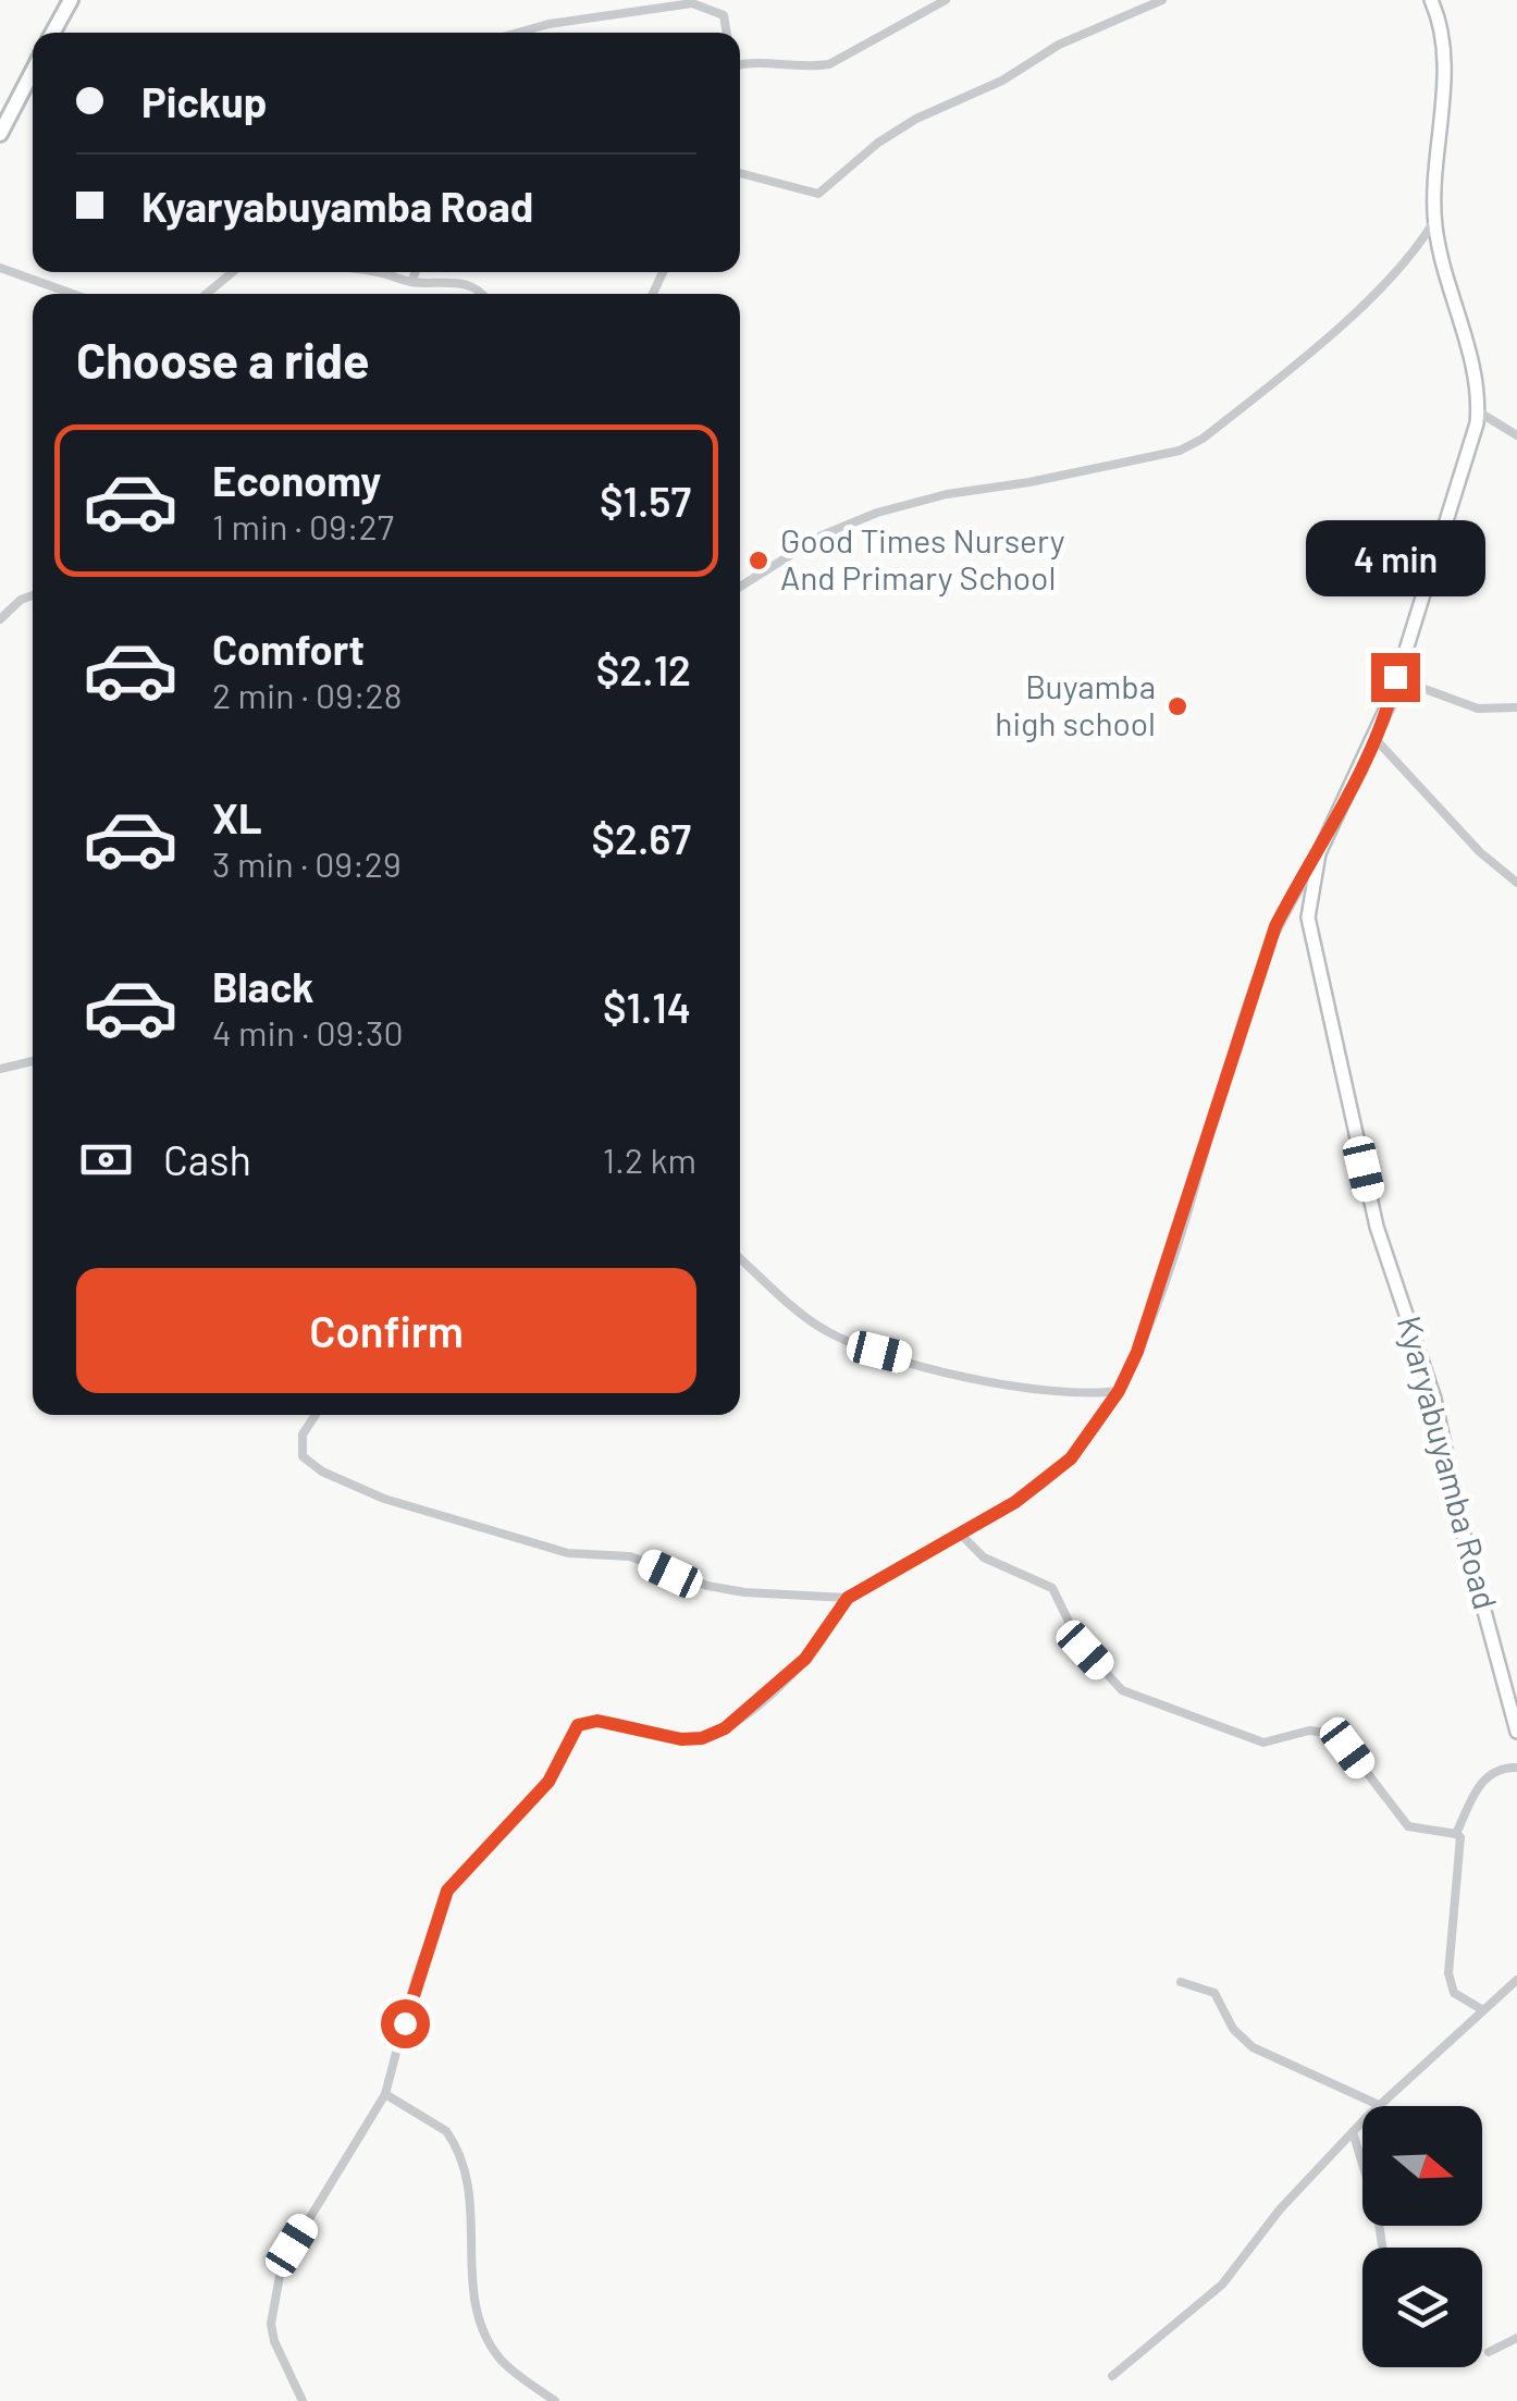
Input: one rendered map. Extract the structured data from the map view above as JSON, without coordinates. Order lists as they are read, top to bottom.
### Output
{
  "streets": {
    "street": ["Kyaryabuyamba Road"]
  },
  "places": ["Good Times Nursery And Primary School", "Buyamba high school"],
  "north": "right",
  "page": {
    "banner": ["Pickup", "Kyaryabuyamba Road"],
    "heading": "Choose a ride",
    "list": [
      {
        "name": "Economy",
        "note": "1 min · 09:27",
        "value": "$1.57"
      },
      {
        "name": "Comfort",
        "note": "2 min · 09:28",
        "value": "$2.12"
      },
      {
        "name": "XL",
        "note": "3 min · 09:29",
        "value": "$2.67"
      },
      {
        "name": "Black",
        "note": "4 min · 09:30",
        "value": "$1.14"
      }
    ],
    "bubble": "4 min",
    "pay": ["Cash", "1.2 km"],
    "buttons": "Confirm"
  }
}
